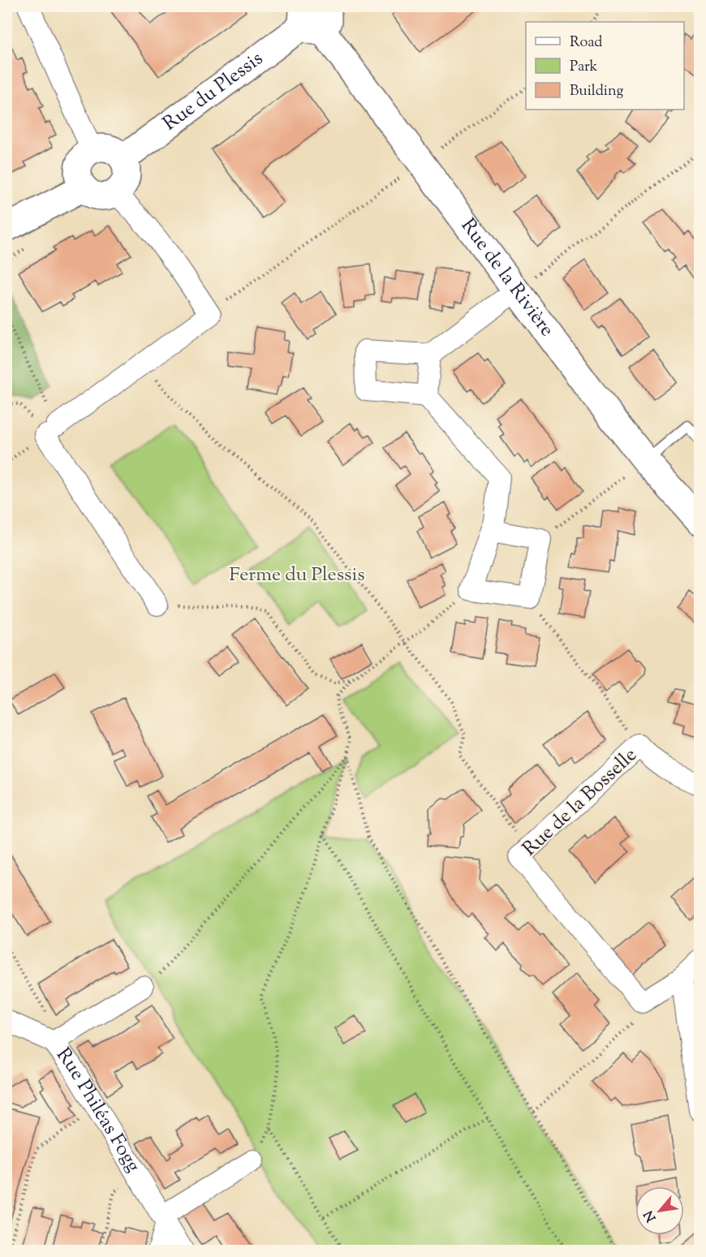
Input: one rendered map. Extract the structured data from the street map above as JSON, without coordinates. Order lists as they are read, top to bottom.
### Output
{
  "streets": {
    "street": [
      "Rue du Plessis",
      "Rue de la Rivière",
      "Rue de la Bosselle",
      "Rue Philéas Fogg"
    ]
  },
  "crossings": [
    ["Rue du Plessis", "Rue de la Rivière"]
  ],
  "parks": ["Ferme du Plessis"],
  "legend": ["Road", "Park", "Building"],
  "north": "bottom left"
}
